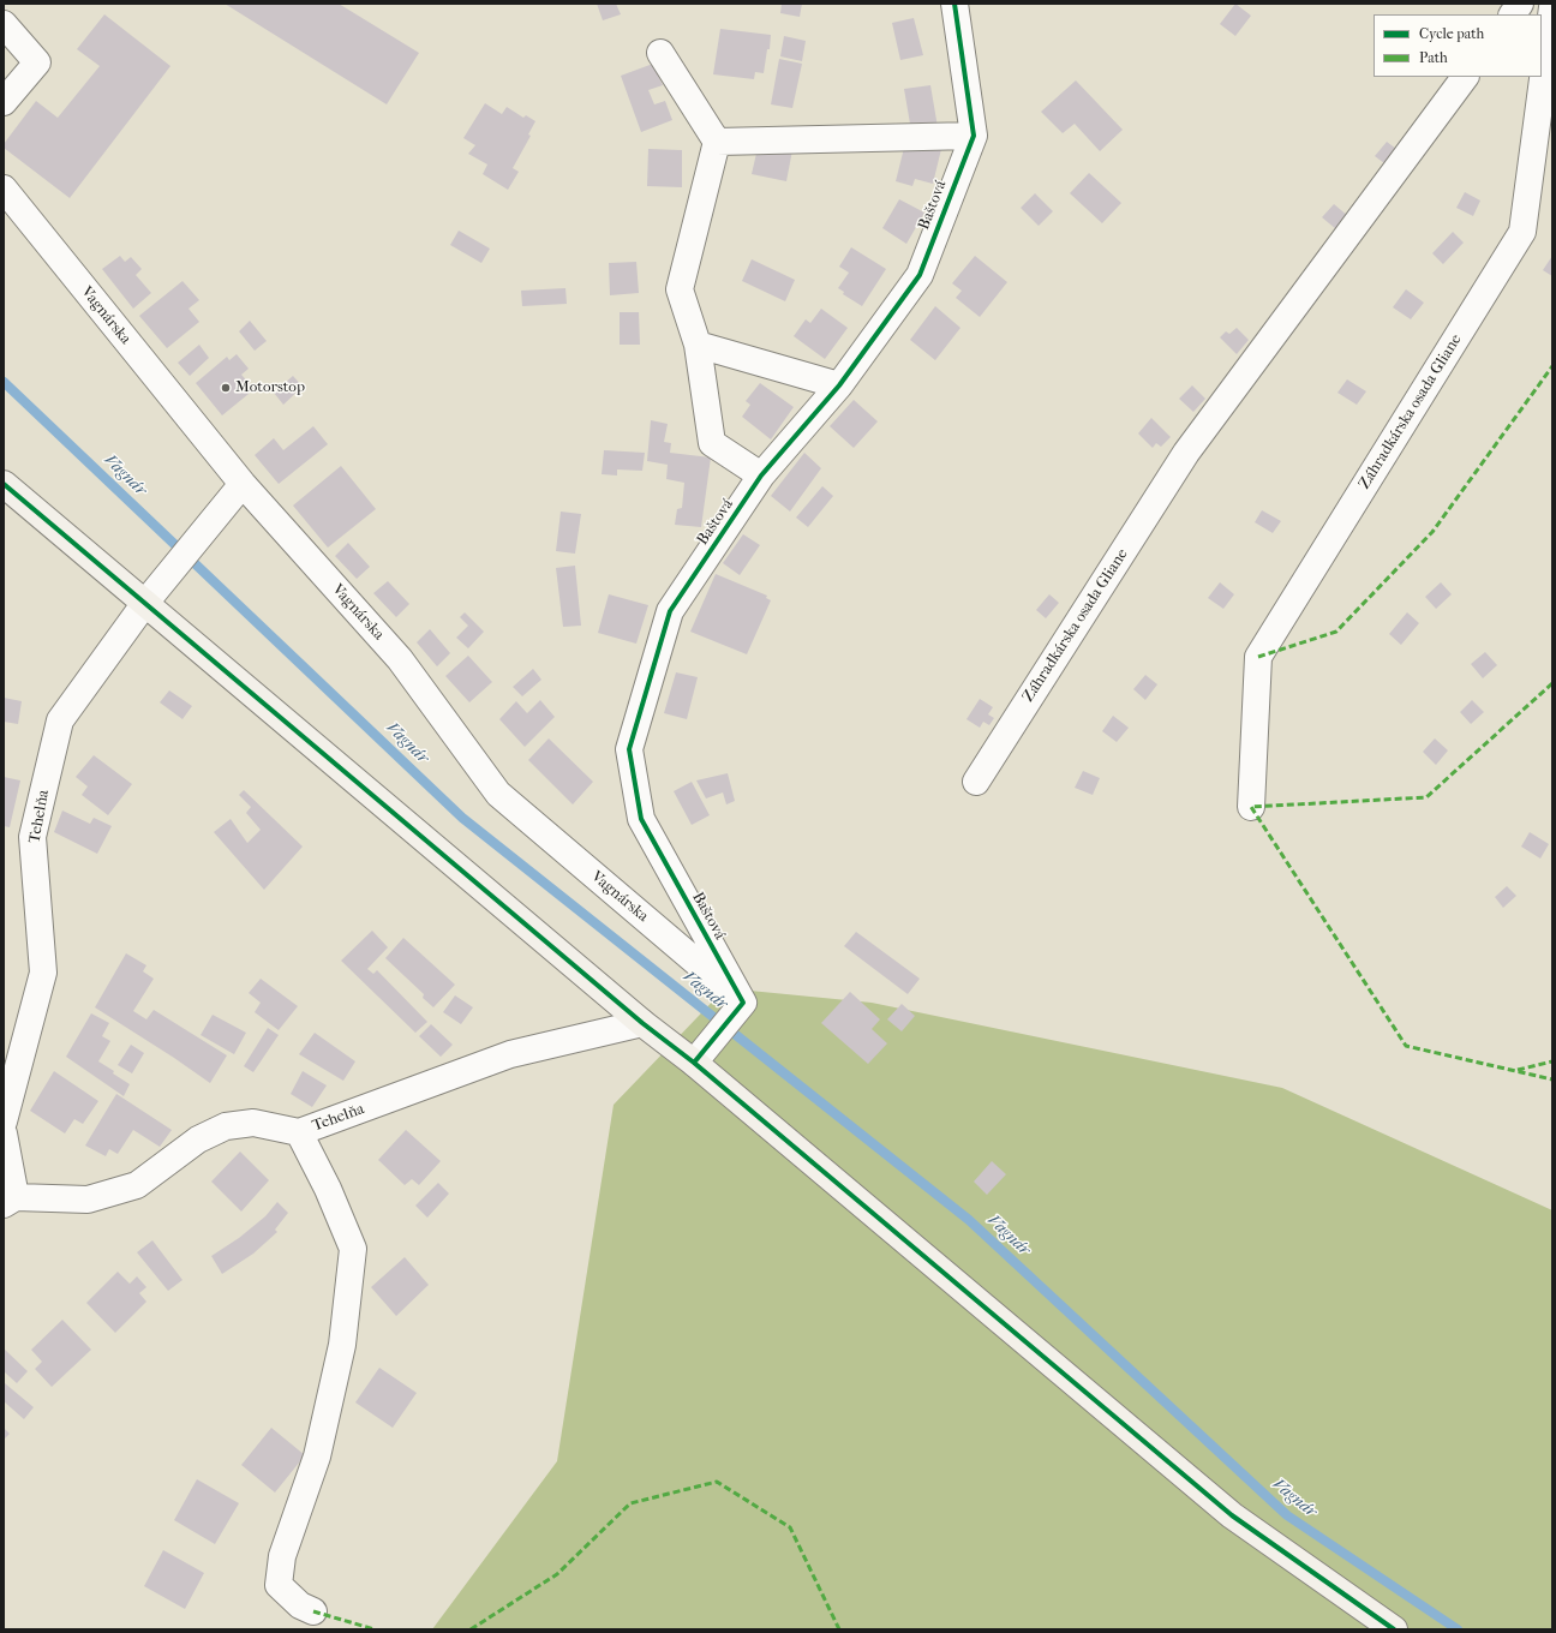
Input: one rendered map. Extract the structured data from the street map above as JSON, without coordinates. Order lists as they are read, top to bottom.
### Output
{
  "streets": {
    "street": [
      "Baštová",
      "Vagnárska",
      "Záhradkárska osada Gliane",
      "Tehelňa"
    ]
  },
  "crossings": [
    ["Baštová", "Vagnárska"],
    ["Vagnárska", "Tehelňa"]
  ],
  "water": ["Vagnár"],
  "places": ["Motorstop"],
  "legend": ["Cycle path", "Path"]
}
